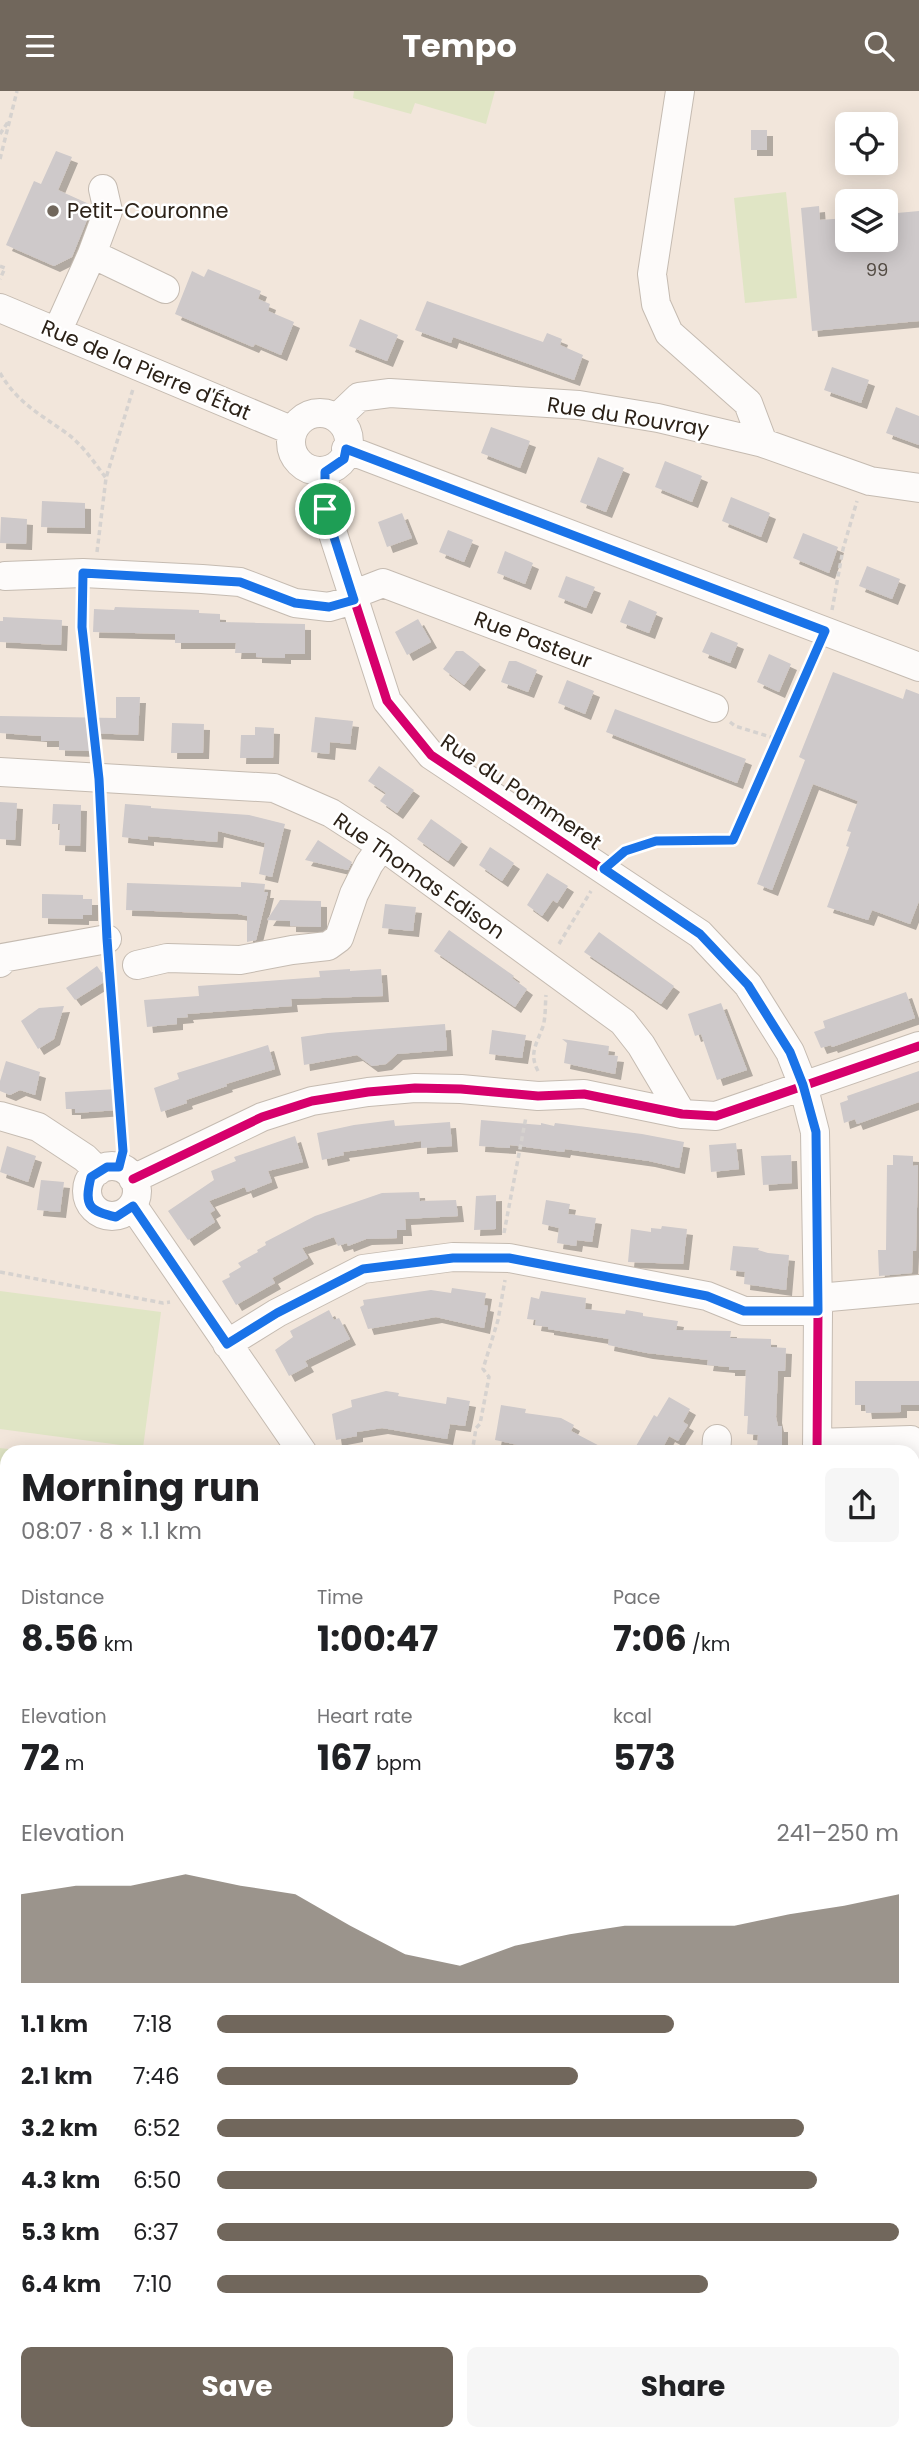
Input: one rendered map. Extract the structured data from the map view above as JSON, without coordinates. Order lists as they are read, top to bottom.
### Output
{
  "streets": {
    "street": [
      "Rue de la Pierre d'État",
      "Rue du Rouvray",
      "Rue Pasteur",
      "Rue du Pommeret",
      "Rue Thomas Edison"
    ]
  },
  "crossings": [
    ["Rue de la Pierre d'État", "Rue du Rouvray"],
    ["Rue de la Pierre d'État", "Rue du Pommeret"],
    ["Rue du Rouvray", "Rue du Pommeret"],
    ["Rue Pasteur", "Rue du Pommeret"]
  ],
  "places": ["Petit-Couronne"],
  "house_numbers": ["99"],
  "page": {
    "header": "Tempo",
    "heading": ["Morning run", "08:07 · 8 × 1.1 km"],
    "stats": [
      ["Distance", "8.56 km"],
      ["Time", "1:00:47"],
      ["Pace", "7:06 /km"],
      ["Elevation", "72 m"],
      ["Heart rate", "167 bpm"],
      ["kcal", "573"]
    ],
    "chart": ["Elevation", "241–250 m"],
    "list": [
      {
        "name": "1.1 km",
        "note": "7:18"
      },
      {
        "name": "2.1 km",
        "note": "7:46"
      },
      {
        "name": "3.2 km",
        "note": "6:52"
      },
      {
        "name": "4.3 km",
        "note": "6:50"
      },
      {
        "name": "5.3 km",
        "note": "6:37"
      },
      {
        "name": "6.4 km",
        "note": "7:10"
      }
    ],
    "buttons": ["Save", "Share"]
  }
}
